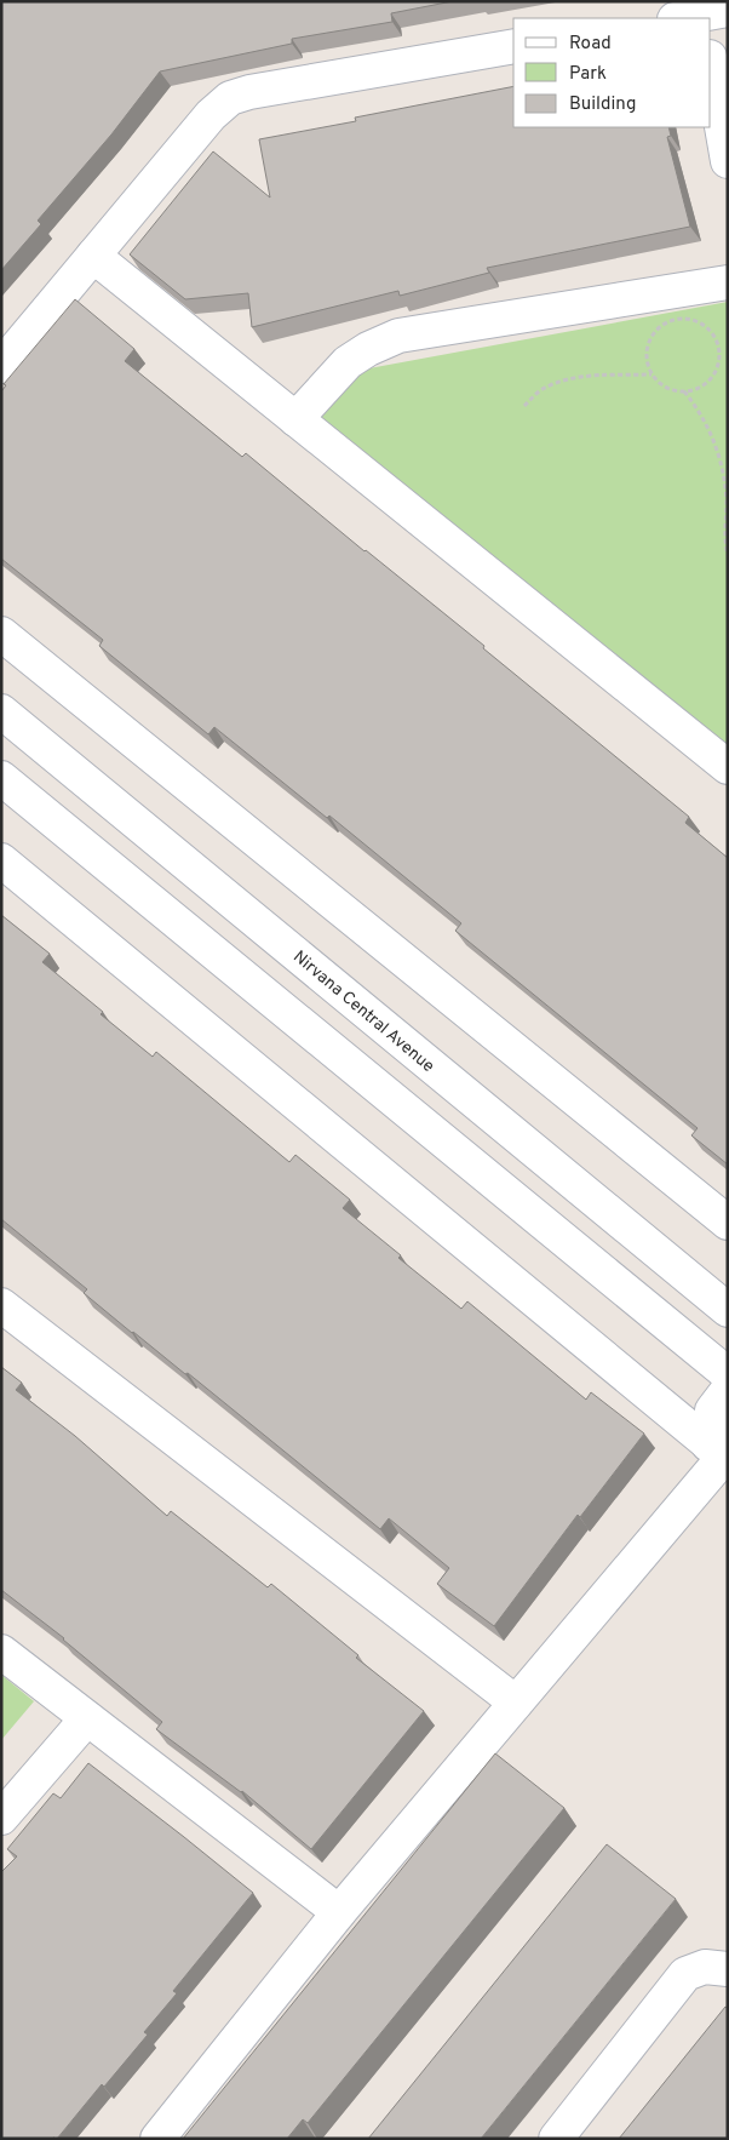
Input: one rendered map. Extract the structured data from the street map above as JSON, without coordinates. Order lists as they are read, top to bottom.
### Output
{
  "streets": {
    "street": ["Nirvana Central Avenue"]
  },
  "legend": ["Road", "Park", "Building"]
}
